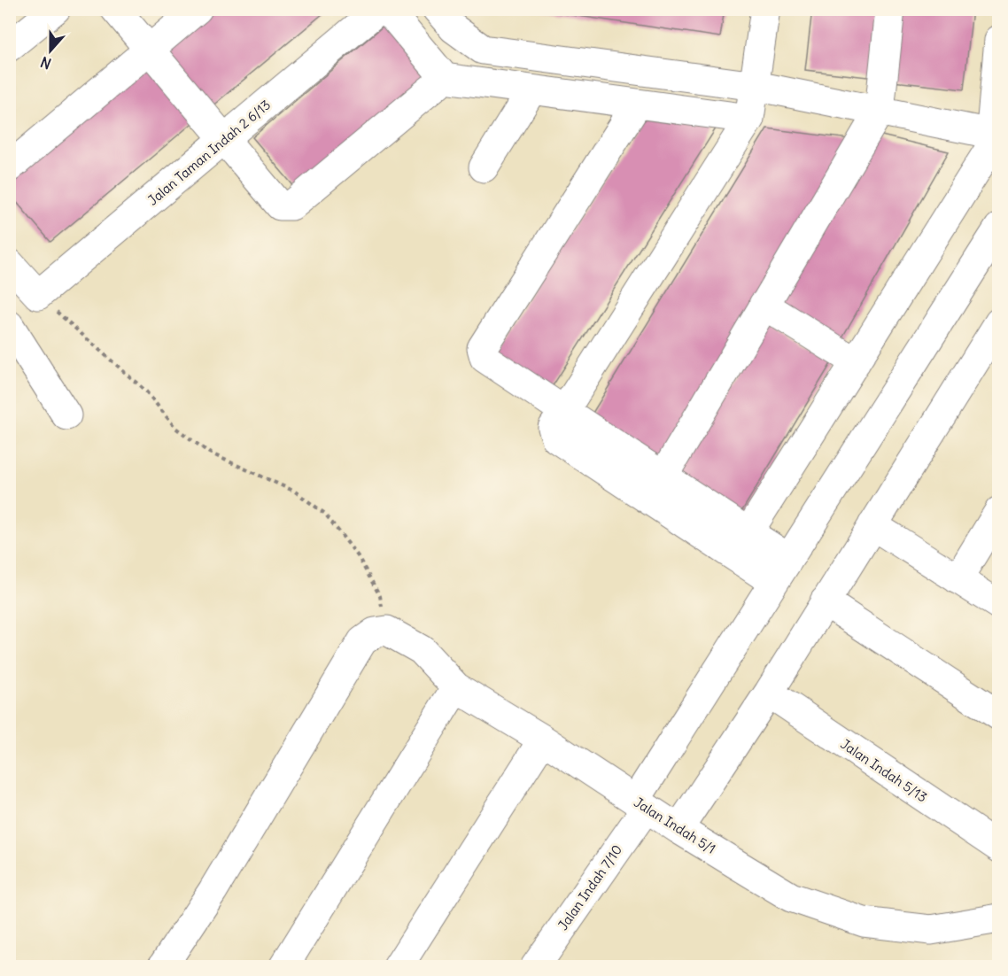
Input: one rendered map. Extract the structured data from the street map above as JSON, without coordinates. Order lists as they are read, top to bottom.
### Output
{
  "streets": {
    "street": [
      "Jalan Taman Indah 2 6/13",
      "Jalan Indah 5/13",
      "Jalan Indah 5/1",
      "Jalan Indah 7/10"
    ]
  },
  "crossings": [
    ["Jalan Indah 5/1", "Jalan Indah 7/10"]
  ],
  "north": "bottom"
}
